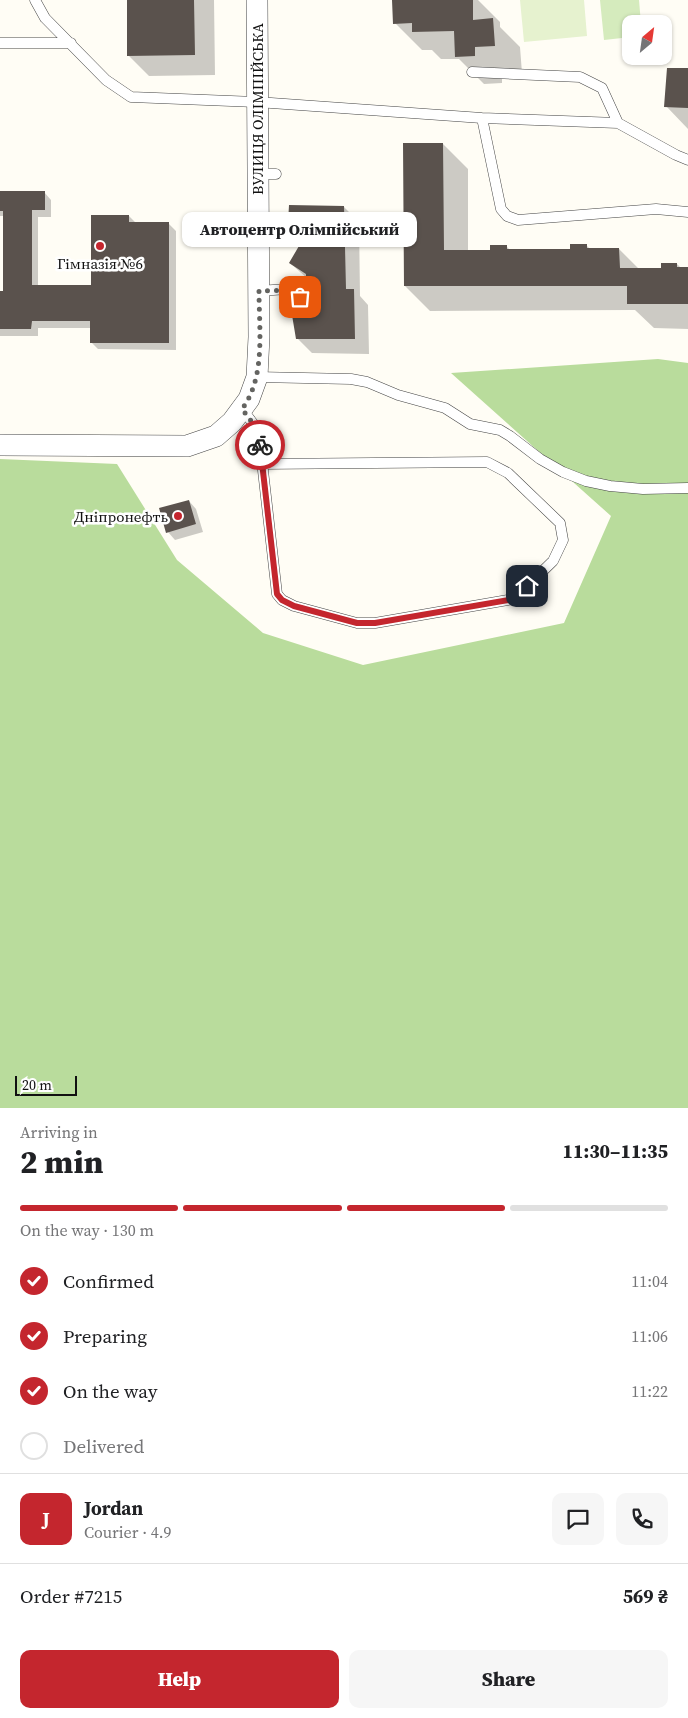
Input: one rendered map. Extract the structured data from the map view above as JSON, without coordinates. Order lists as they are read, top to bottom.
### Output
{
  "streets": {
    "street": ["ВУЛИЦЯ ОЛІМПІЙСЬКА"]
  },
  "places": ["Гімназія №6", "Автоцентр Олімпійський", "Дніпронефть"],
  "scale_bar": "20 m",
  "north": "top right",
  "page": {
    "bubble": "Автоцентр Олімпійський",
    "scale": "20 m",
    "heading": ["2 min", "Arriving in", "11:30–11:35"],
    "panel": [
      "Jordan",
      "Courier · 4.9",
      "Order #7215",
      "569 ₴"
    ],
    "bar": "On the way · 130 m",
    "list": [
      ["Confirmed", "11:04"],
      ["Preparing", "11:06"],
      ["On the way", "11:22"],
      "Delivered"
    ],
    "round": "J",
    "buttons": ["Help", "Share"]
  }
}
